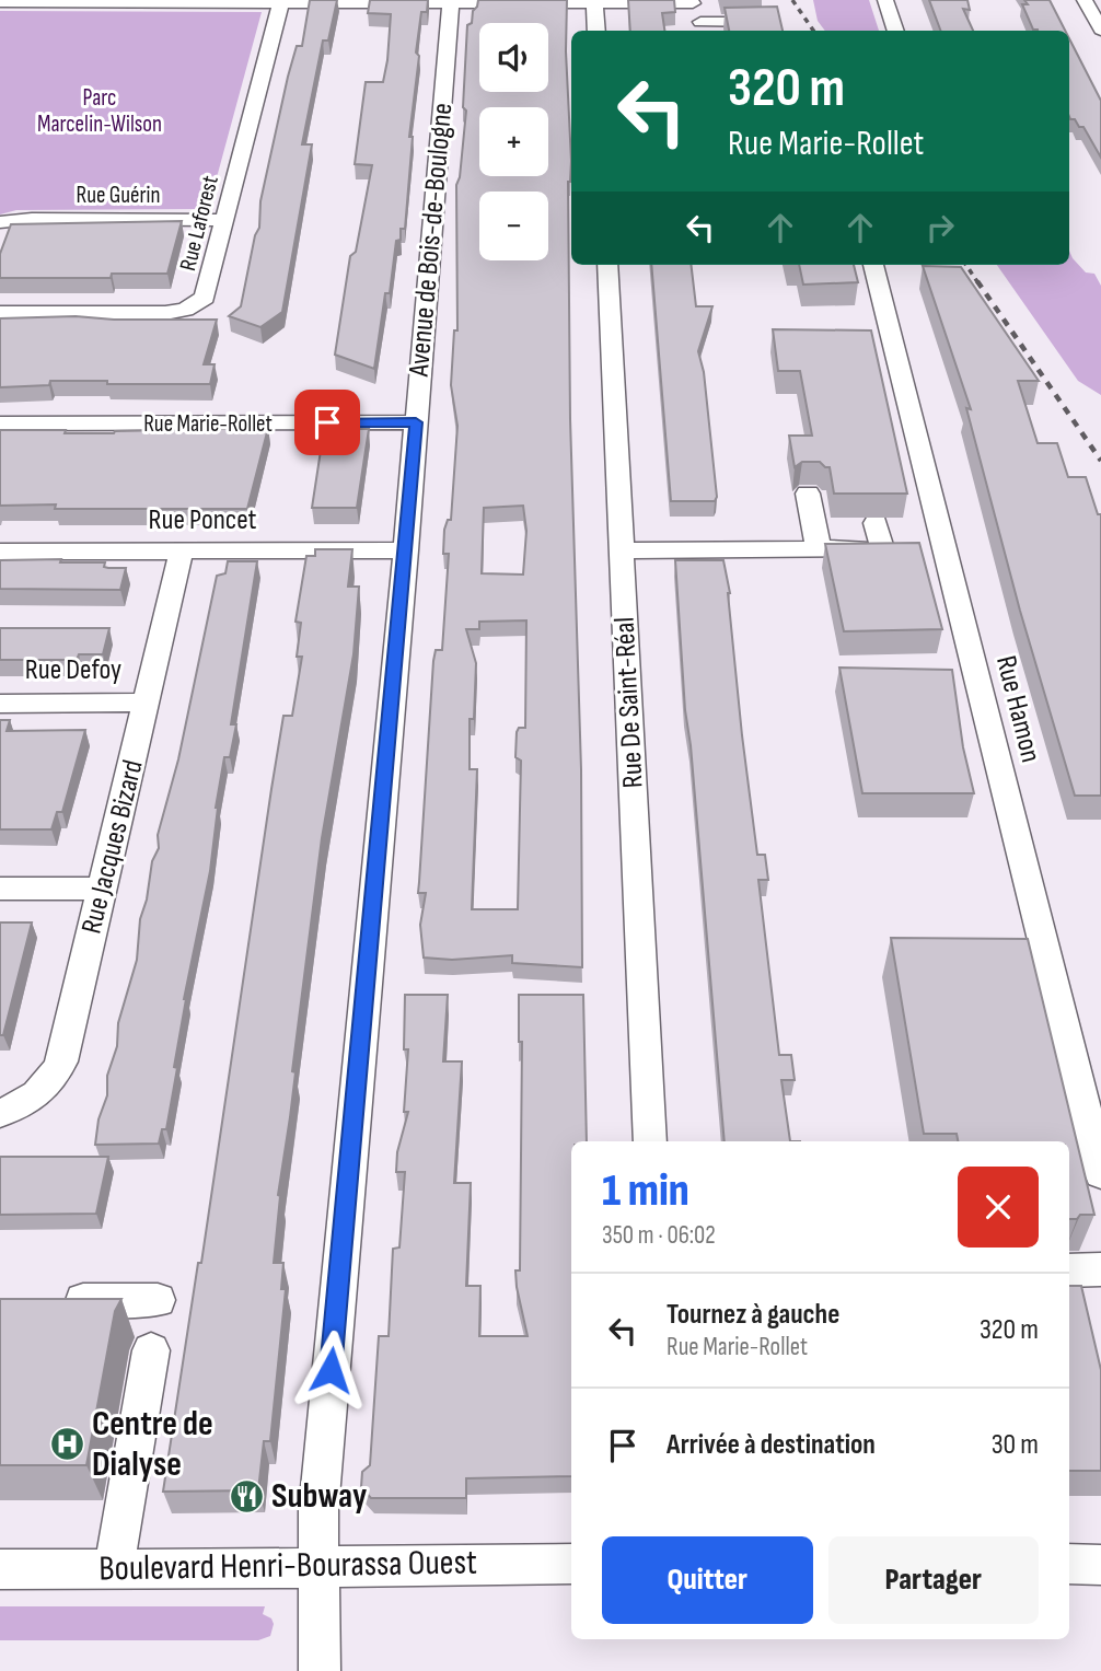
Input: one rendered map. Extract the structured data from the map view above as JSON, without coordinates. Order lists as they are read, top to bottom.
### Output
{
  "streets": {
    "street": [
      "Rue Guérin",
      "Rue Laforest",
      "Avenue de Bois-de-Boulogne",
      "Rue Marie-Rollet",
      "Rue Poncet",
      "Rue Defoy",
      "Rue De Saint-Réal",
      "Rue Hamon",
      "Rue Jacques Bizard",
      "Boulevard Henri-Bourassa Ouest"
    ]
  },
  "crossings": [
    ["Rue Guérin", "Rue Laforest"],
    ["Avenue de Bois-de-Boulogne", "Rue Marie-Rollet"],
    ["Avenue de Bois-de-Boulogne", "Rue Poncet"],
    ["Avenue de Bois-de-Boulogne", "Boulevard Henri-Bourassa Ouest"],
    ["Rue Poncet", "Rue Jacques Bizard"],
    ["Rue Defoy", "Rue Jacques Bizard"]
  ],
  "parks": ["Parc Marcelin-Wilson"],
  "places": {
    "hospital": ["Centre de Dialyse"],
    "restaurant": ["Subway"]
  },
  "page": {
    "map_buttons": ["+", "−"],
    "turn": ["320 m", "Rue Marie-Rollet"],
    "heading": ["1 min", "350 m · 06:02"],
    "list": [
      {
        "name": "Tournez à gauche",
        "note": "Rue Marie-Rollet",
        "value": "320 m"
      },
      {
        "name": "Arrivée à destination",
        "value": "30 m"
      }
    ],
    "buttons": ["Quitter", "Partager"]
  }
}
